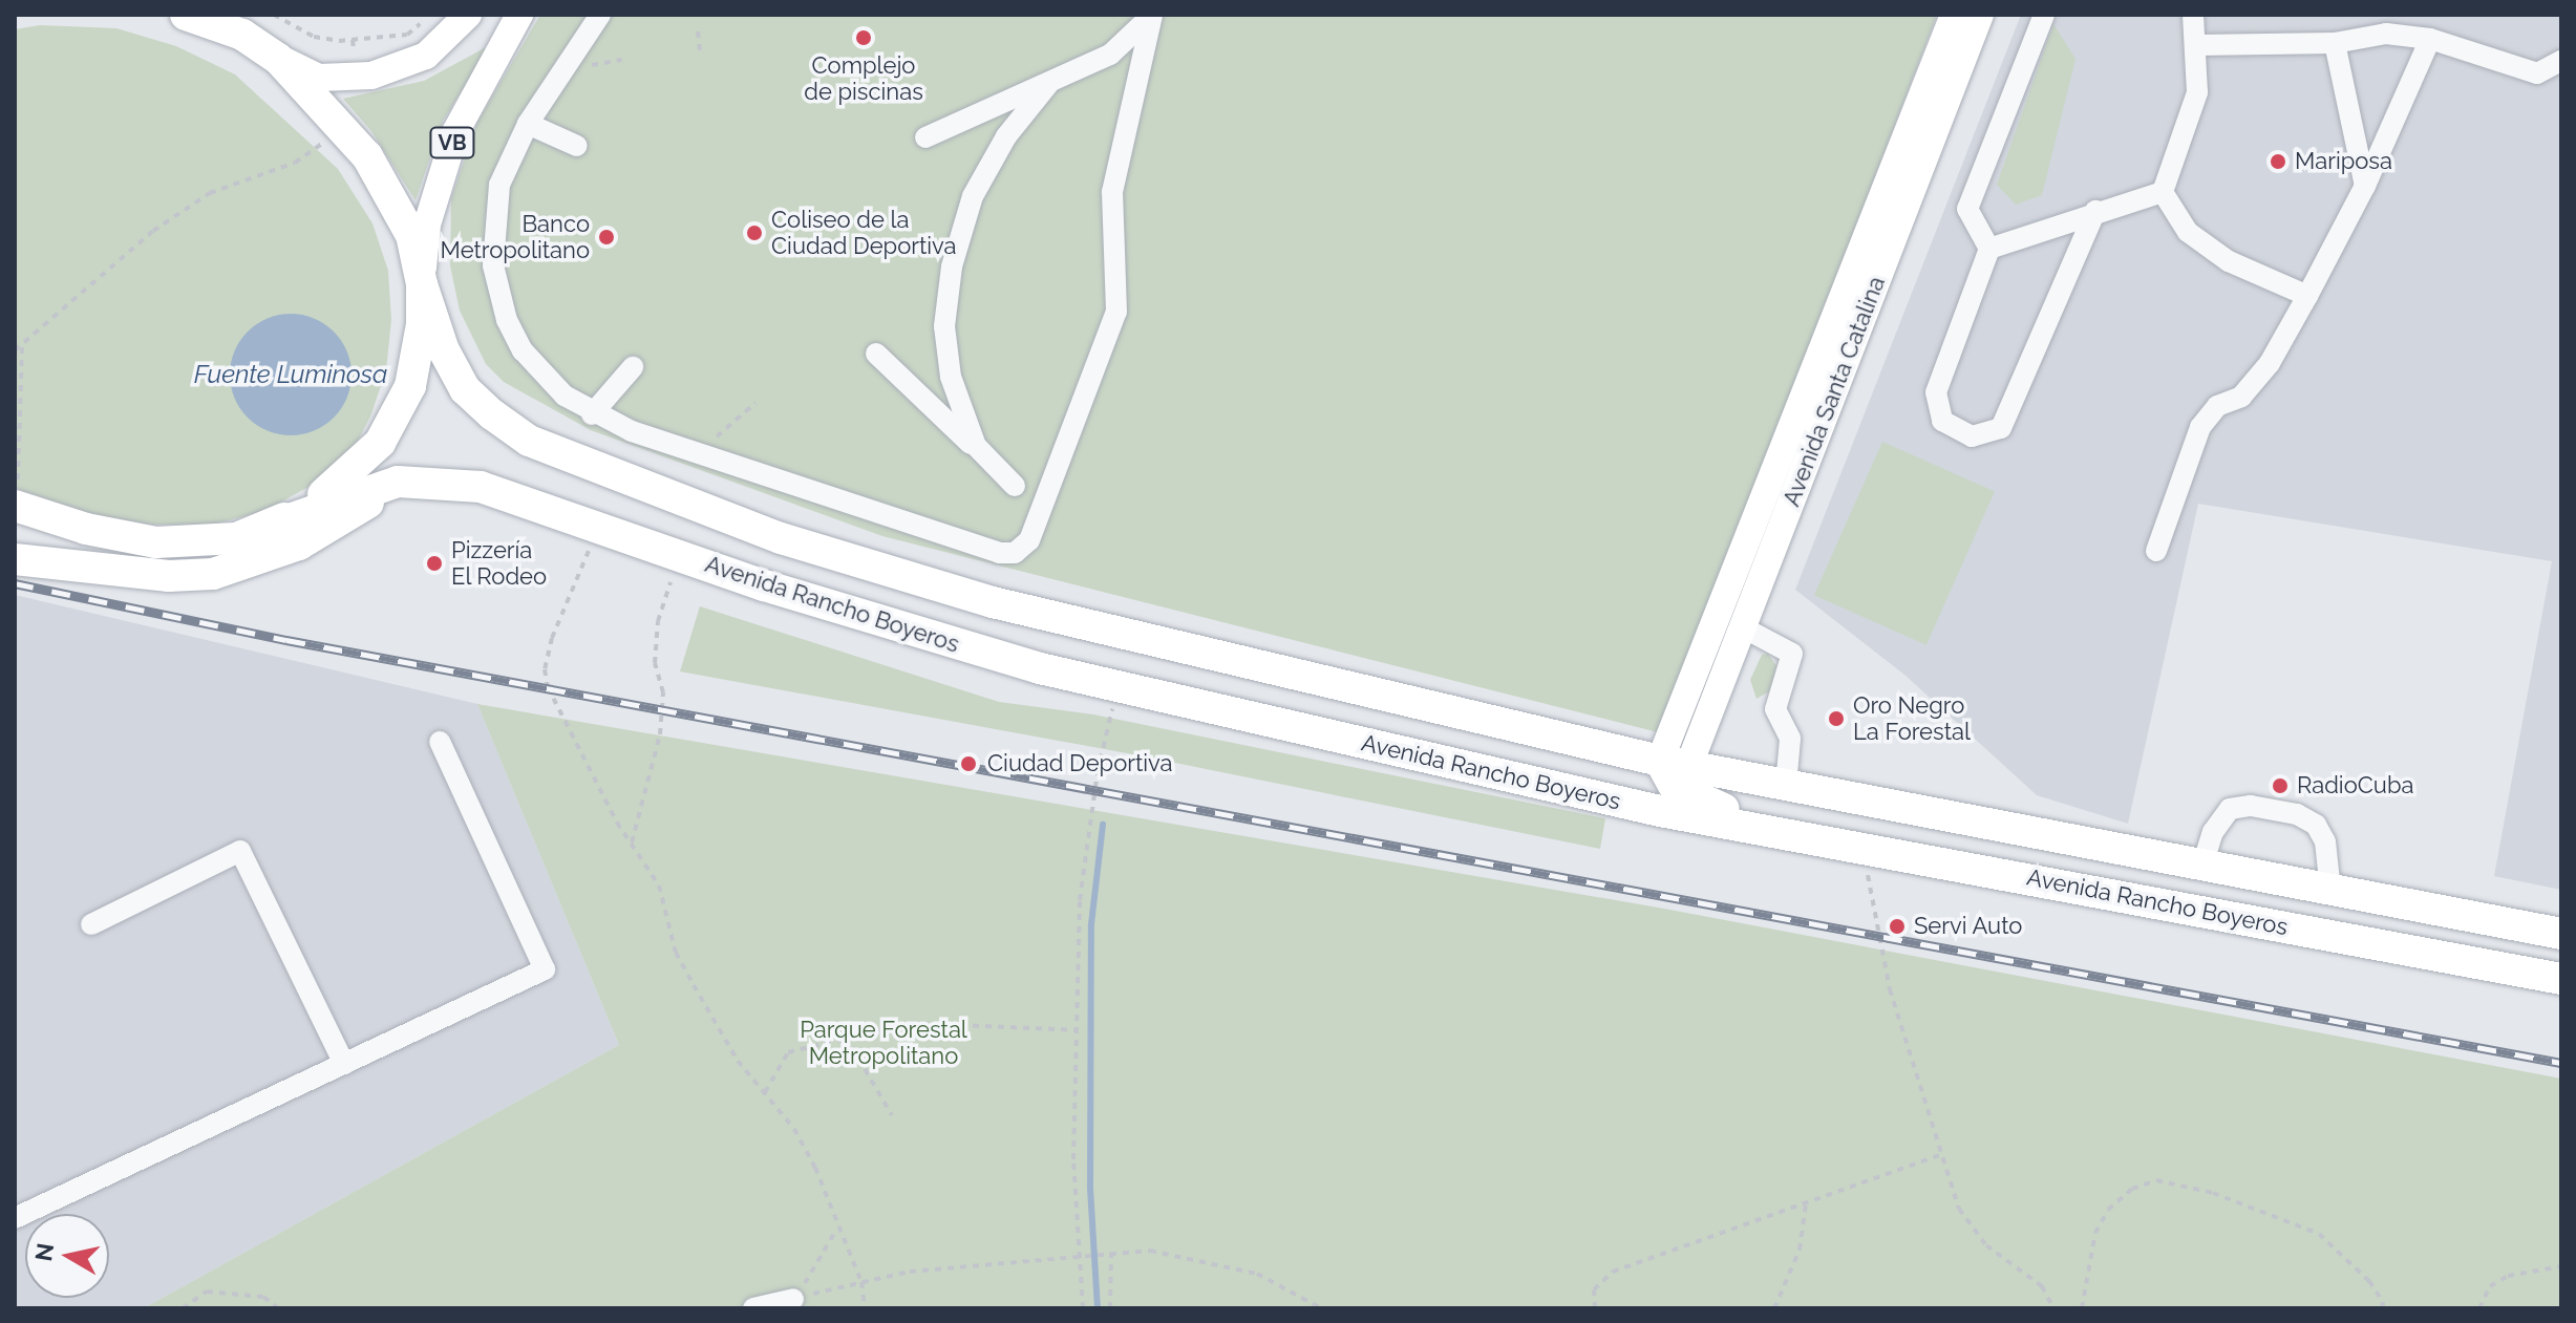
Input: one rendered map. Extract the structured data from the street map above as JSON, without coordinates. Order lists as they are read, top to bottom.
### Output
{
  "streets": {
    "highway": ["Avenida Rancho Boyeros"],
    "main road": ["VB", "Avenida Santa Catalina"]
  },
  "crossings": [
    ["VB", "Avenida Rancho Boyeros"],
    ["Avenida Santa Catalina", "Avenida Rancho Boyeros"]
  ],
  "water": ["Fuente Luminosa"],
  "parks": ["Parque Forestal Metropolitano"],
  "places": [
    "Complejo de piscinas",
    "Mariposa",
    "Coliseo de la Ciudad Deportiva",
    "Banco Metropolitano",
    "Pizzería El Rodeo",
    "Oro Negro La Forestal",
    "Ciudad Deportiva",
    "RadioCuba",
    "Servi Auto"
  ],
  "north": "left"
}
